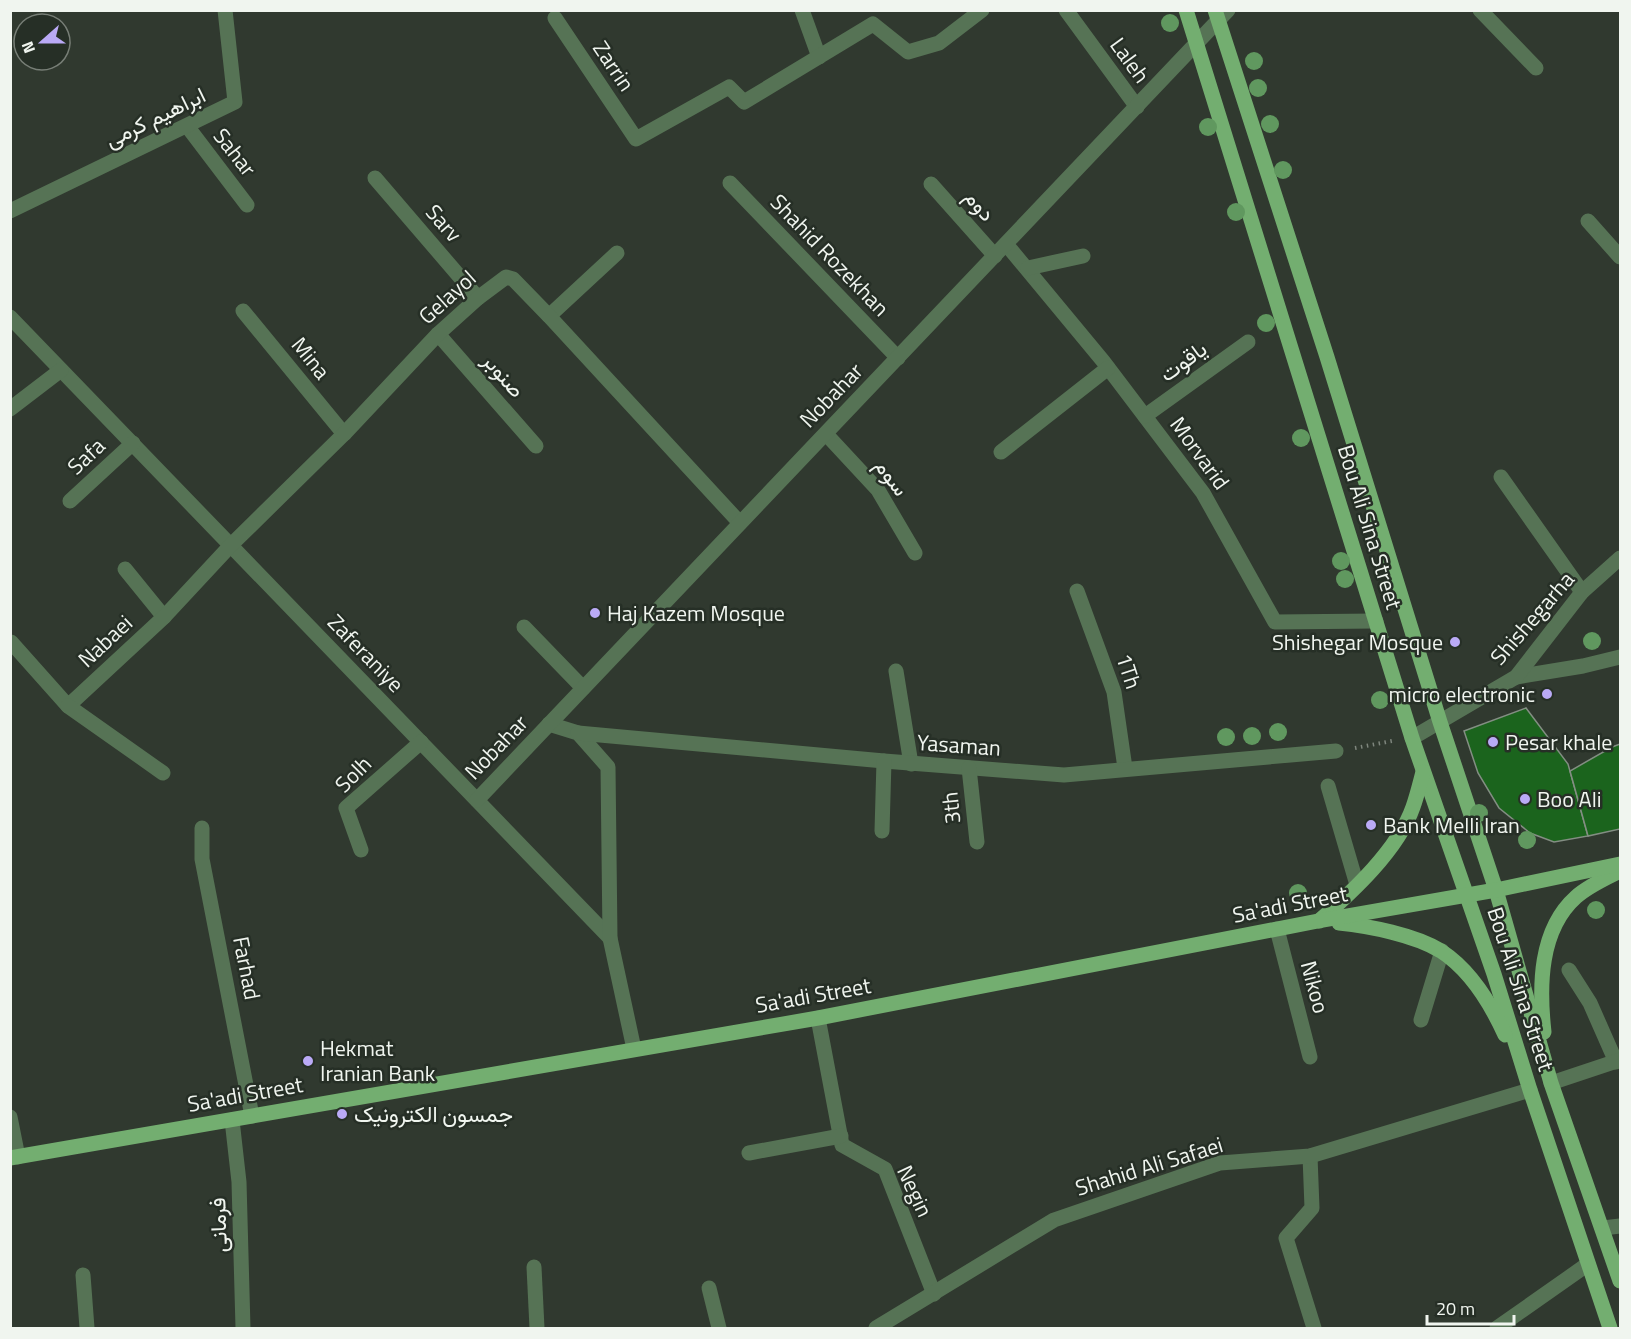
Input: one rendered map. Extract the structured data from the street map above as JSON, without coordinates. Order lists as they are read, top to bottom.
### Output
{
  "streets": {
    "main road": ["Bou Ali Sina Street", "Sa'adi Street"],
    "street": [
      "Laleh",
      "Zarrin",
      "ابراهیم کرمی",
      "Sahar",
      "دوم",
      "Sarv",
      "Shahid Rozekhan",
      "Gelayol",
      "Mina",
      "یاقوت",
      "صنوبر",
      "Nobahar",
      "Morvarid",
      "Safa",
      "سوم",
      "Shishegarha",
      "Nabaei",
      "Zaferaniye",
      "1Th",
      "Yasaman",
      "Solh",
      "3th",
      "Farhad",
      "Nikoo",
      "Shahid Ali Safaei",
      "Negin",
      "فرمانی"
    ]
  },
  "crossings": [
    ["Laleh", "Nobahar"],
    ["ابراهیم کرمی", "Sahar"],
    ["دوم", "Nobahar"],
    ["Sarv", "Gelayol"],
    ["Shahid Rozekhan", "Nobahar"],
    ["Gelayol", "Mina"],
    ["Gelayol", "صنوبر"],
    ["Gelayol", "Nobahar"],
    ["Gelayol", "Nabaei"],
    ["Gelayol", "Zaferaniye"],
    ["یاقوت", "Morvarid"],
    ["Nobahar", "Morvarid"],
    ["Nobahar", "سوم"],
    ["Nobahar", "Bou Ali Sina Street"],
    ["Nobahar", "Zaferaniye"],
    ["Nobahar", "Yasaman"],
    ["Morvarid", "Bou Ali Sina Street"],
    ["Safa", "Zaferaniye"],
    ["Bou Ali Sina Street", "Shishegarha"],
    ["Bou Ali Sina Street", "Sa'adi Street"],
    ["Bou Ali Sina Street", "Shahid Ali Safaei"],
    ["Nabaei", "Zaferaniye"],
    ["Zaferaniye", "Solh"],
    ["1Th", "Yasaman"],
    ["Yasaman", "3th"],
    ["Sa'adi Street", "Farhad"],
    ["Sa'adi Street", "Nikoo"],
    ["Sa'adi Street", "فرمانی"],
    ["Shahid Ali Safaei", "Negin"]
  ],
  "places": [
    "Haj Kazem Mosque",
    "Shishegar Mosque",
    "micro electronic",
    "Pesar khale",
    "Boo Ali",
    "Bank Melli Iran",
    "Hekmat Iranian Bank",
    "جمسون الکترونیک"
  ],
  "scale_bar": "20 m",
  "north": "left"
}
